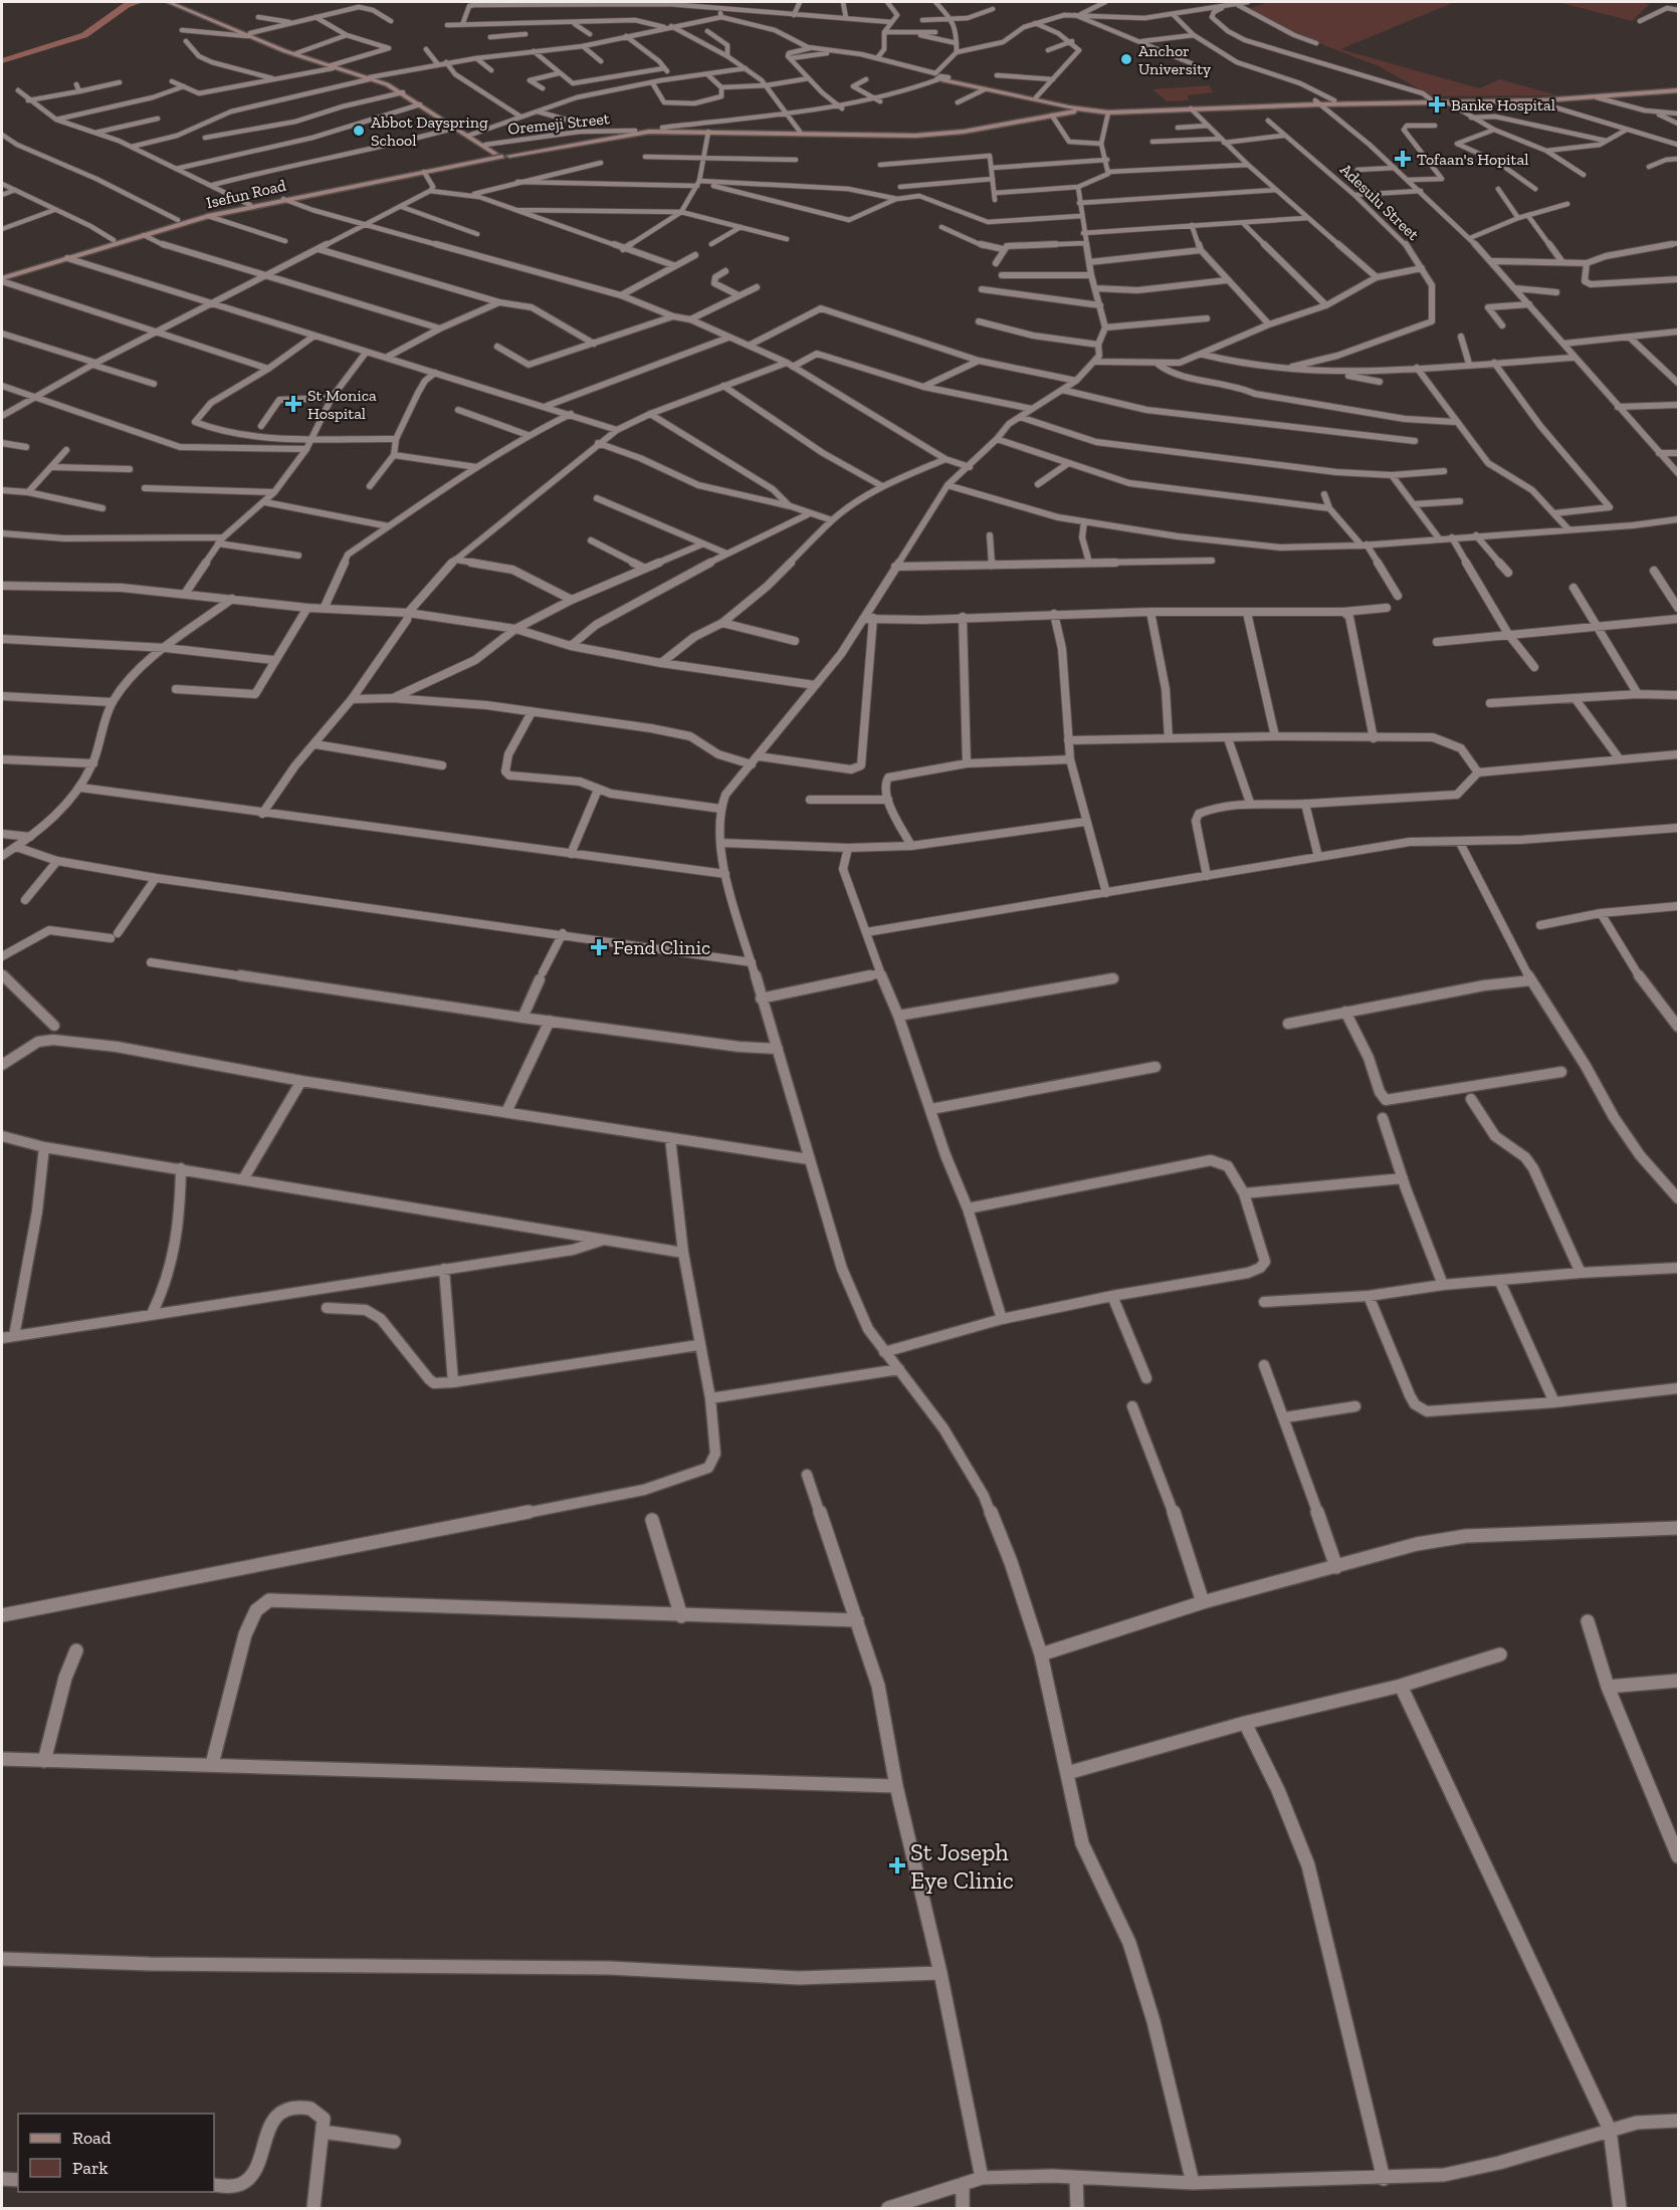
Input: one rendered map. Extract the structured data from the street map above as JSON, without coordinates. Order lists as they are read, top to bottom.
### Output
{
  "streets": {
    "street": ["Oremeji Street", "Isefun Road", "Adesulu Street"]
  },
  "places": {
    "other": ["Anchor University", "Abbot Dayspring School"],
    "health": [
      "Banke Hospital",
      "Tofaan's Hopital",
      "St Monica Hospital",
      "Fend Clinic",
      "St Joseph Eye Clinic"
    ]
  },
  "legend": ["Road", "Park"]
}
